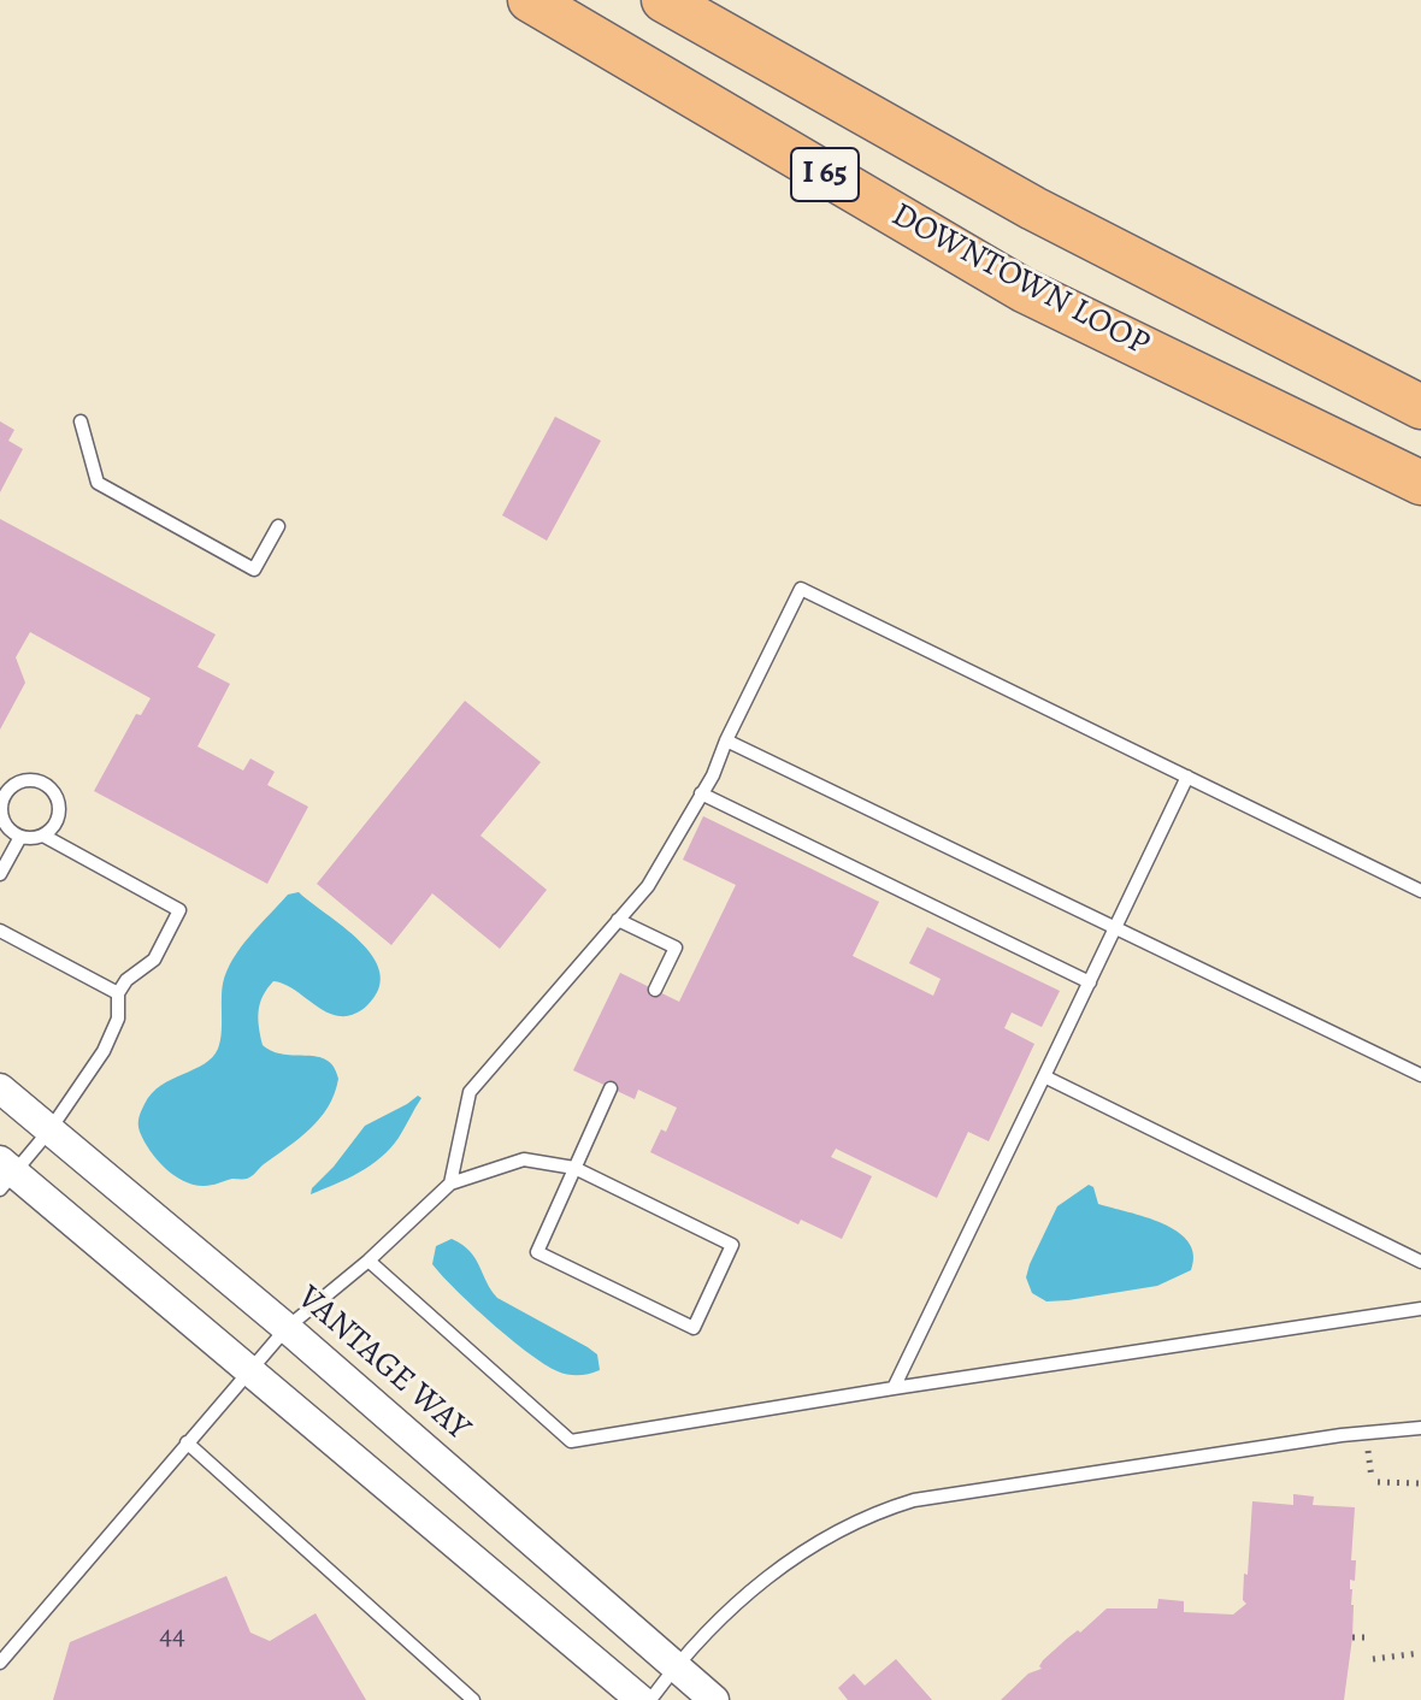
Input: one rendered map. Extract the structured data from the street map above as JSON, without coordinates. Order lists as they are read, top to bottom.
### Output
{
  "streets": {
    "highway": ["I 65", "DOWNTOWN LOOP"],
    "street": ["VANTAGE WAY"]
  },
  "house_numbers": ["44"]
}
